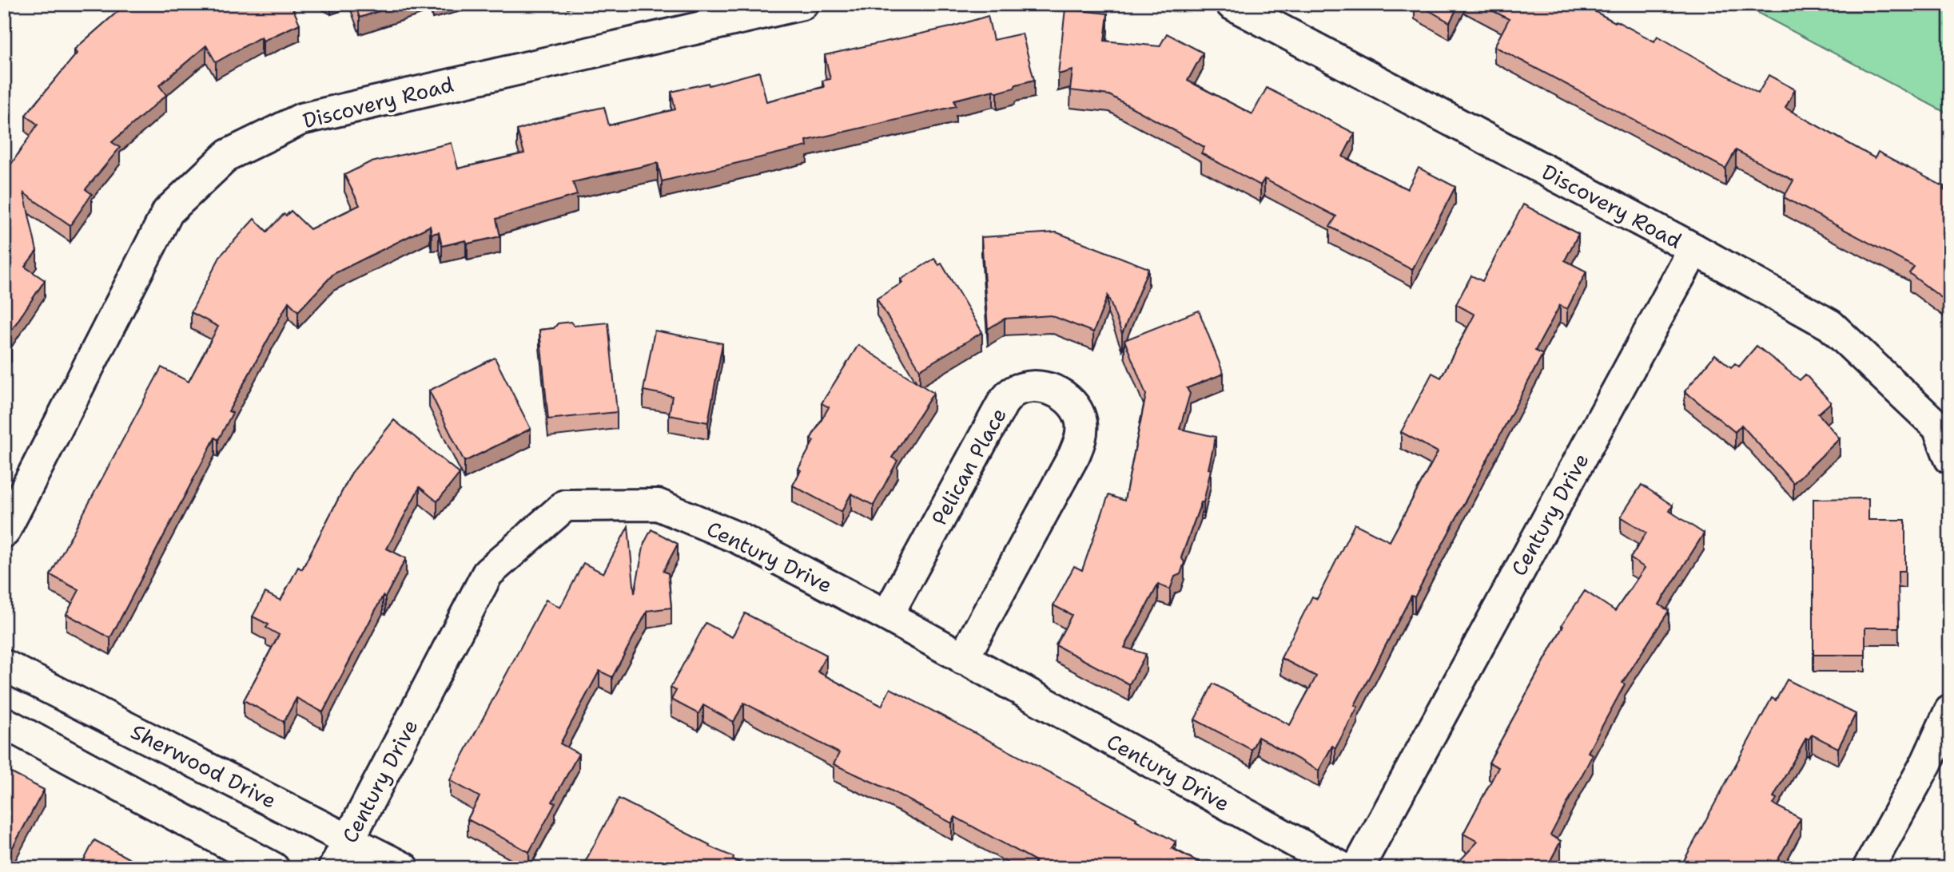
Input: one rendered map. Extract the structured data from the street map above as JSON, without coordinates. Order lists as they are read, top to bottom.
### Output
{
  "streets": {
    "street": [
      "Discovery Road",
      "Pelican Place",
      "Century Drive",
      "Sherwood Drive"
    ]
  },
  "crossings": [
    ["Discovery Road", "Century Drive"],
    ["Pelican Place", "Century Drive"],
    ["Century Drive", "Sherwood Drive"]
  ]
}
